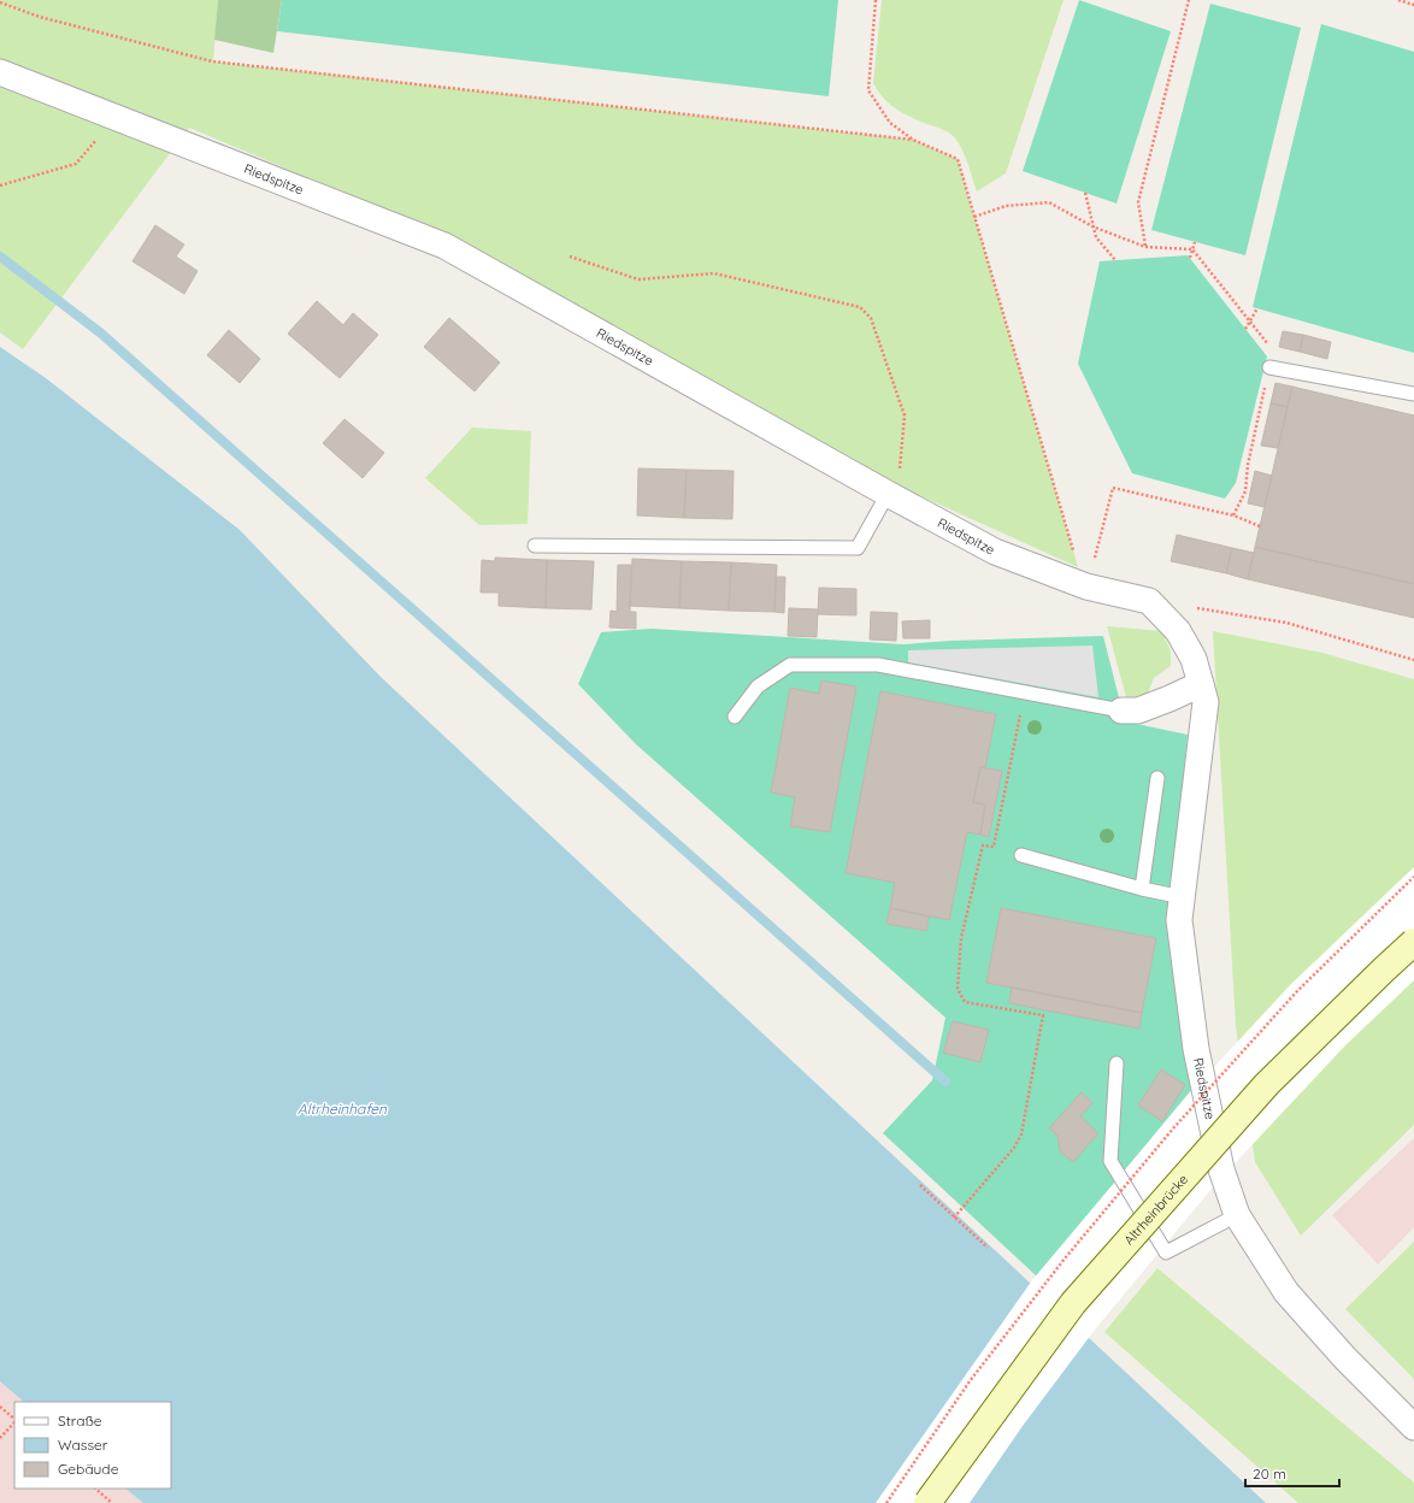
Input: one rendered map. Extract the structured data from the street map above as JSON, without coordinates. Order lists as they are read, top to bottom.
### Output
{
  "streets": {
    "main road": ["Altrheinbrücke"],
    "street": ["Riedspitze"]
  },
  "water": ["Altrheinhafen"],
  "legend": ["Straße", "Wasser", "Gebäude"],
  "scale_bar": "20 m"
}
